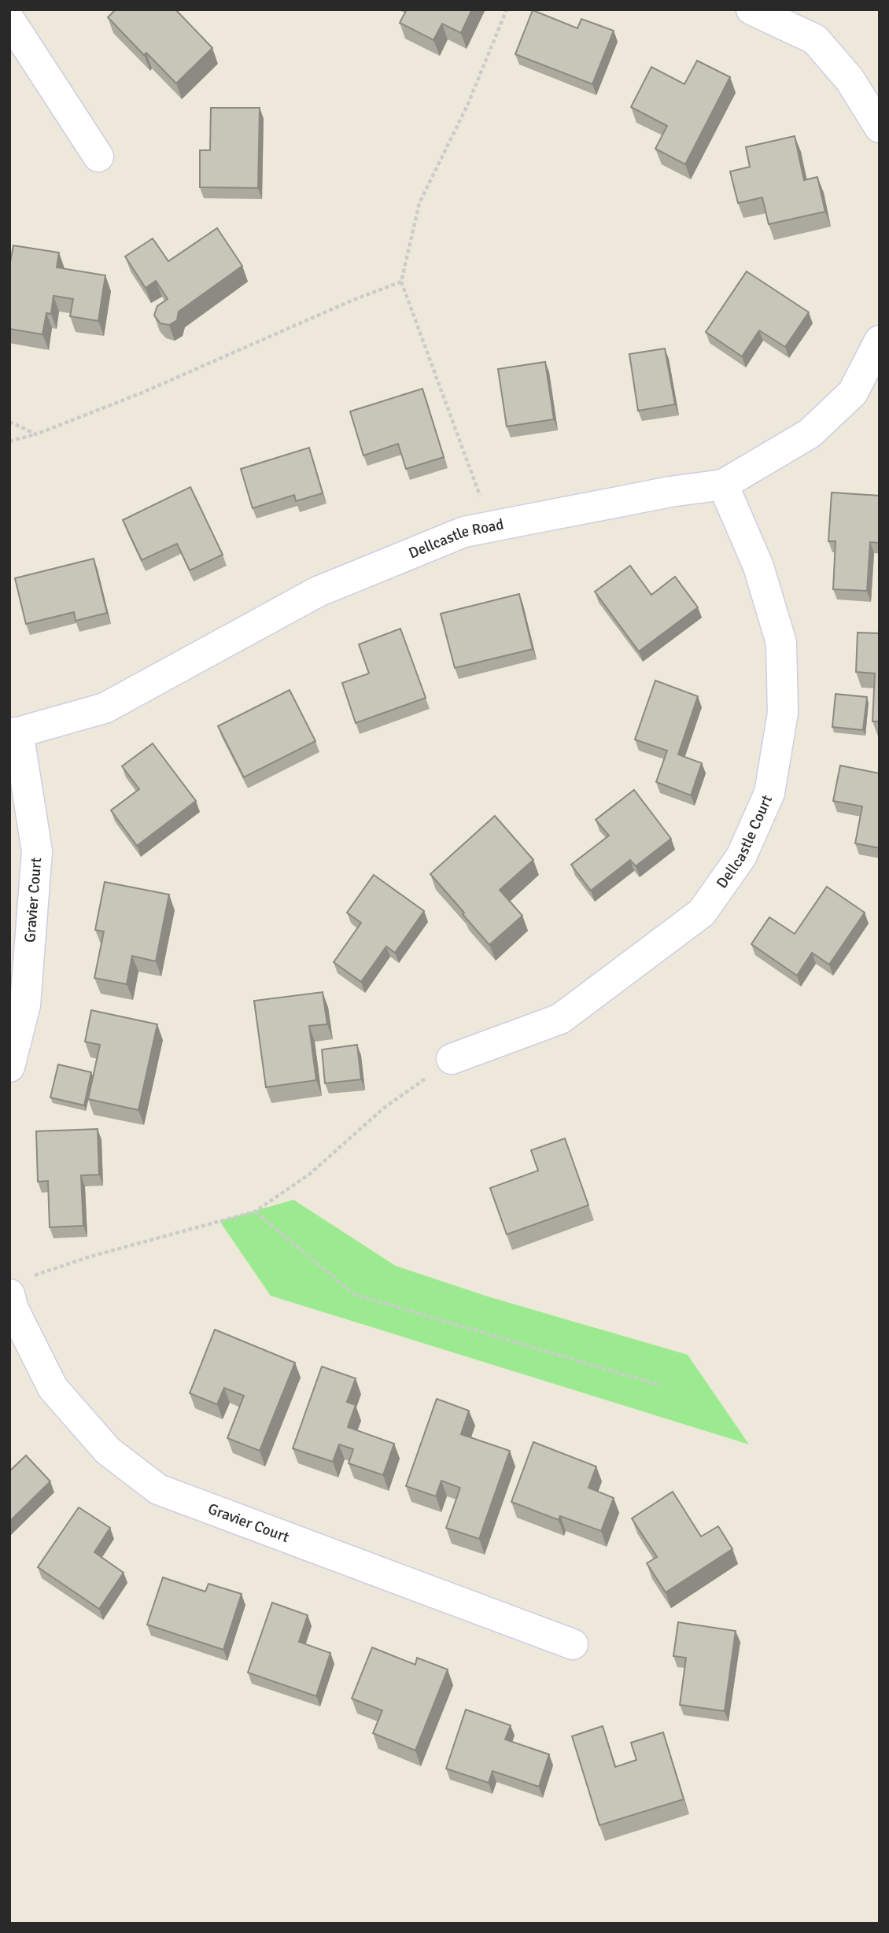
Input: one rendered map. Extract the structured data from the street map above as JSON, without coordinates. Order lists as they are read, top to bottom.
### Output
{
  "streets": {
    "street": ["Dellcastle Road", "Dellcastle Court", "Gravier Court"]
  },
  "crossings": [
    ["Dellcastle Road", "Dellcastle Court"],
    ["Dellcastle Road", "Gravier Court"]
  ]
}
